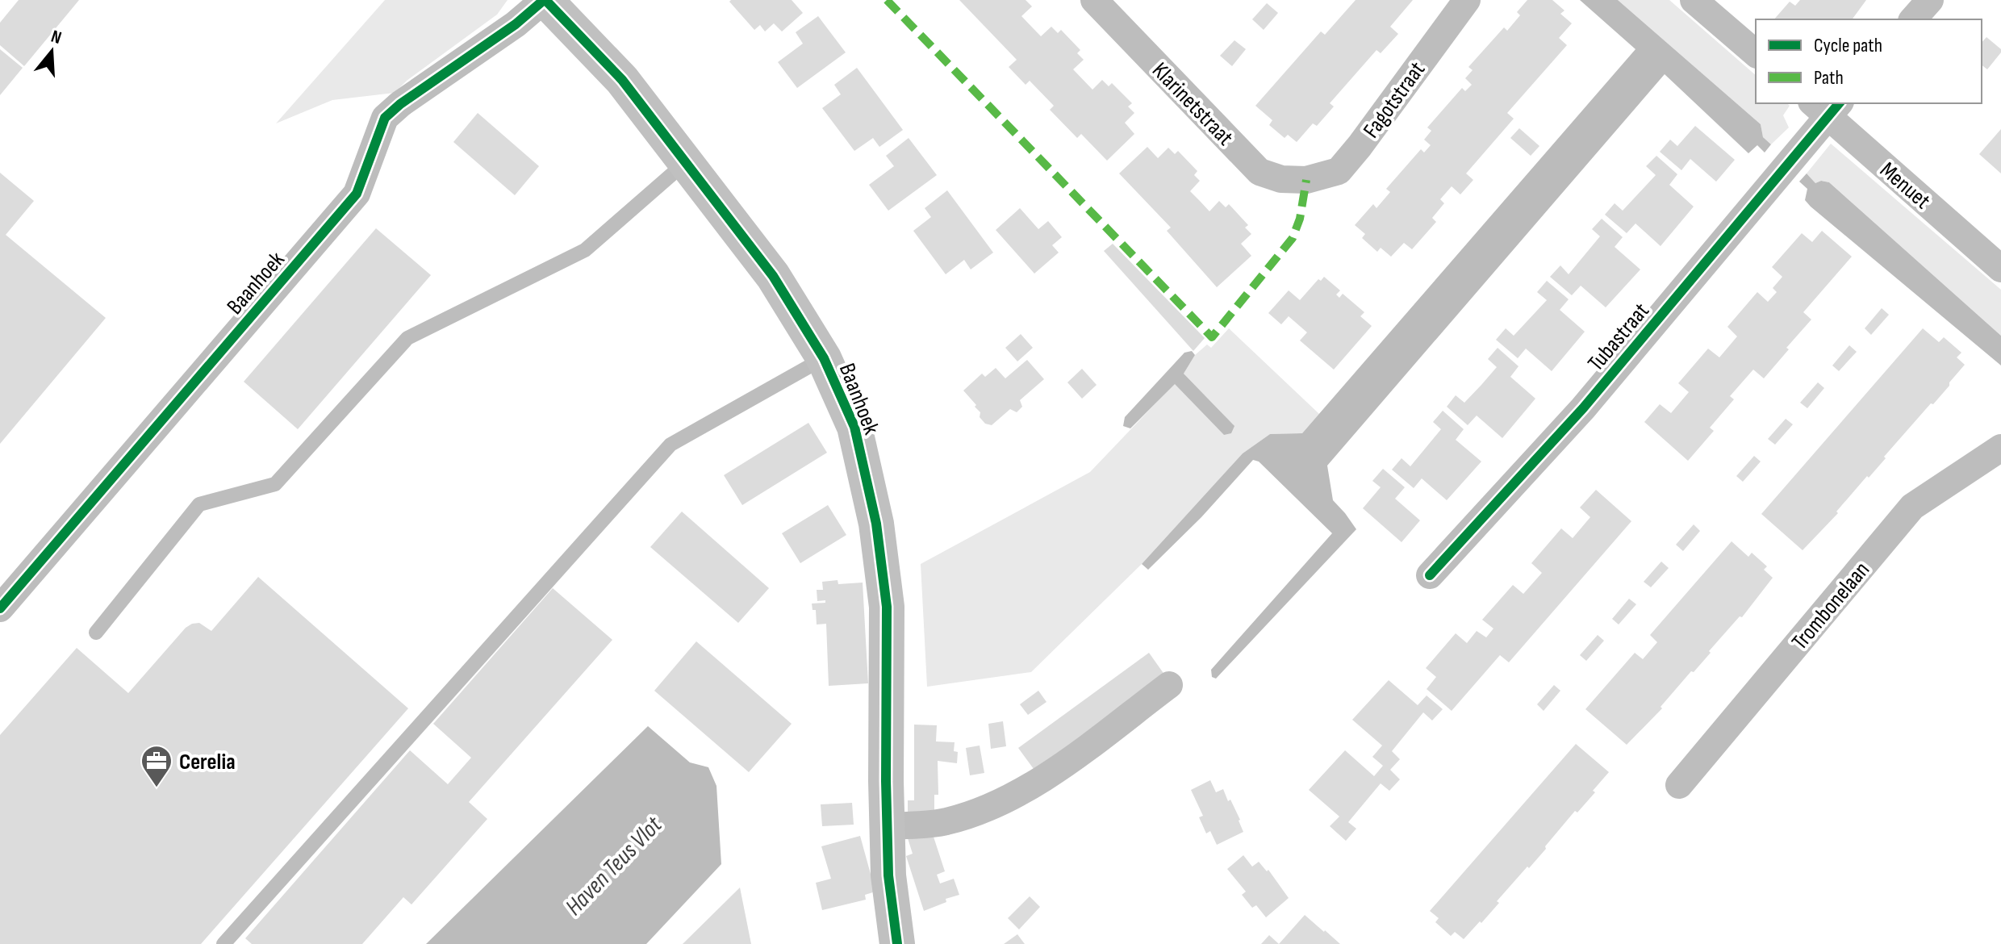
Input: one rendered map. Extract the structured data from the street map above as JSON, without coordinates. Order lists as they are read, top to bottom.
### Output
{
  "streets": {
    "street": [
      "Fagotstraat",
      "Klarinetstraat",
      "Menuet",
      "Baanhoek",
      "Tubastraat",
      "Trombonelaan"
    ]
  },
  "crossings": [
    ["Fagotstraat", "Klarinetstraat"],
    ["Menuet", "Tubastraat"]
  ],
  "water": ["Haven Teus Vlot"],
  "places": {
    "office": ["Cerelia"]
  },
  "legend": ["Cycle path", "Path"],
  "north": "top"
}
